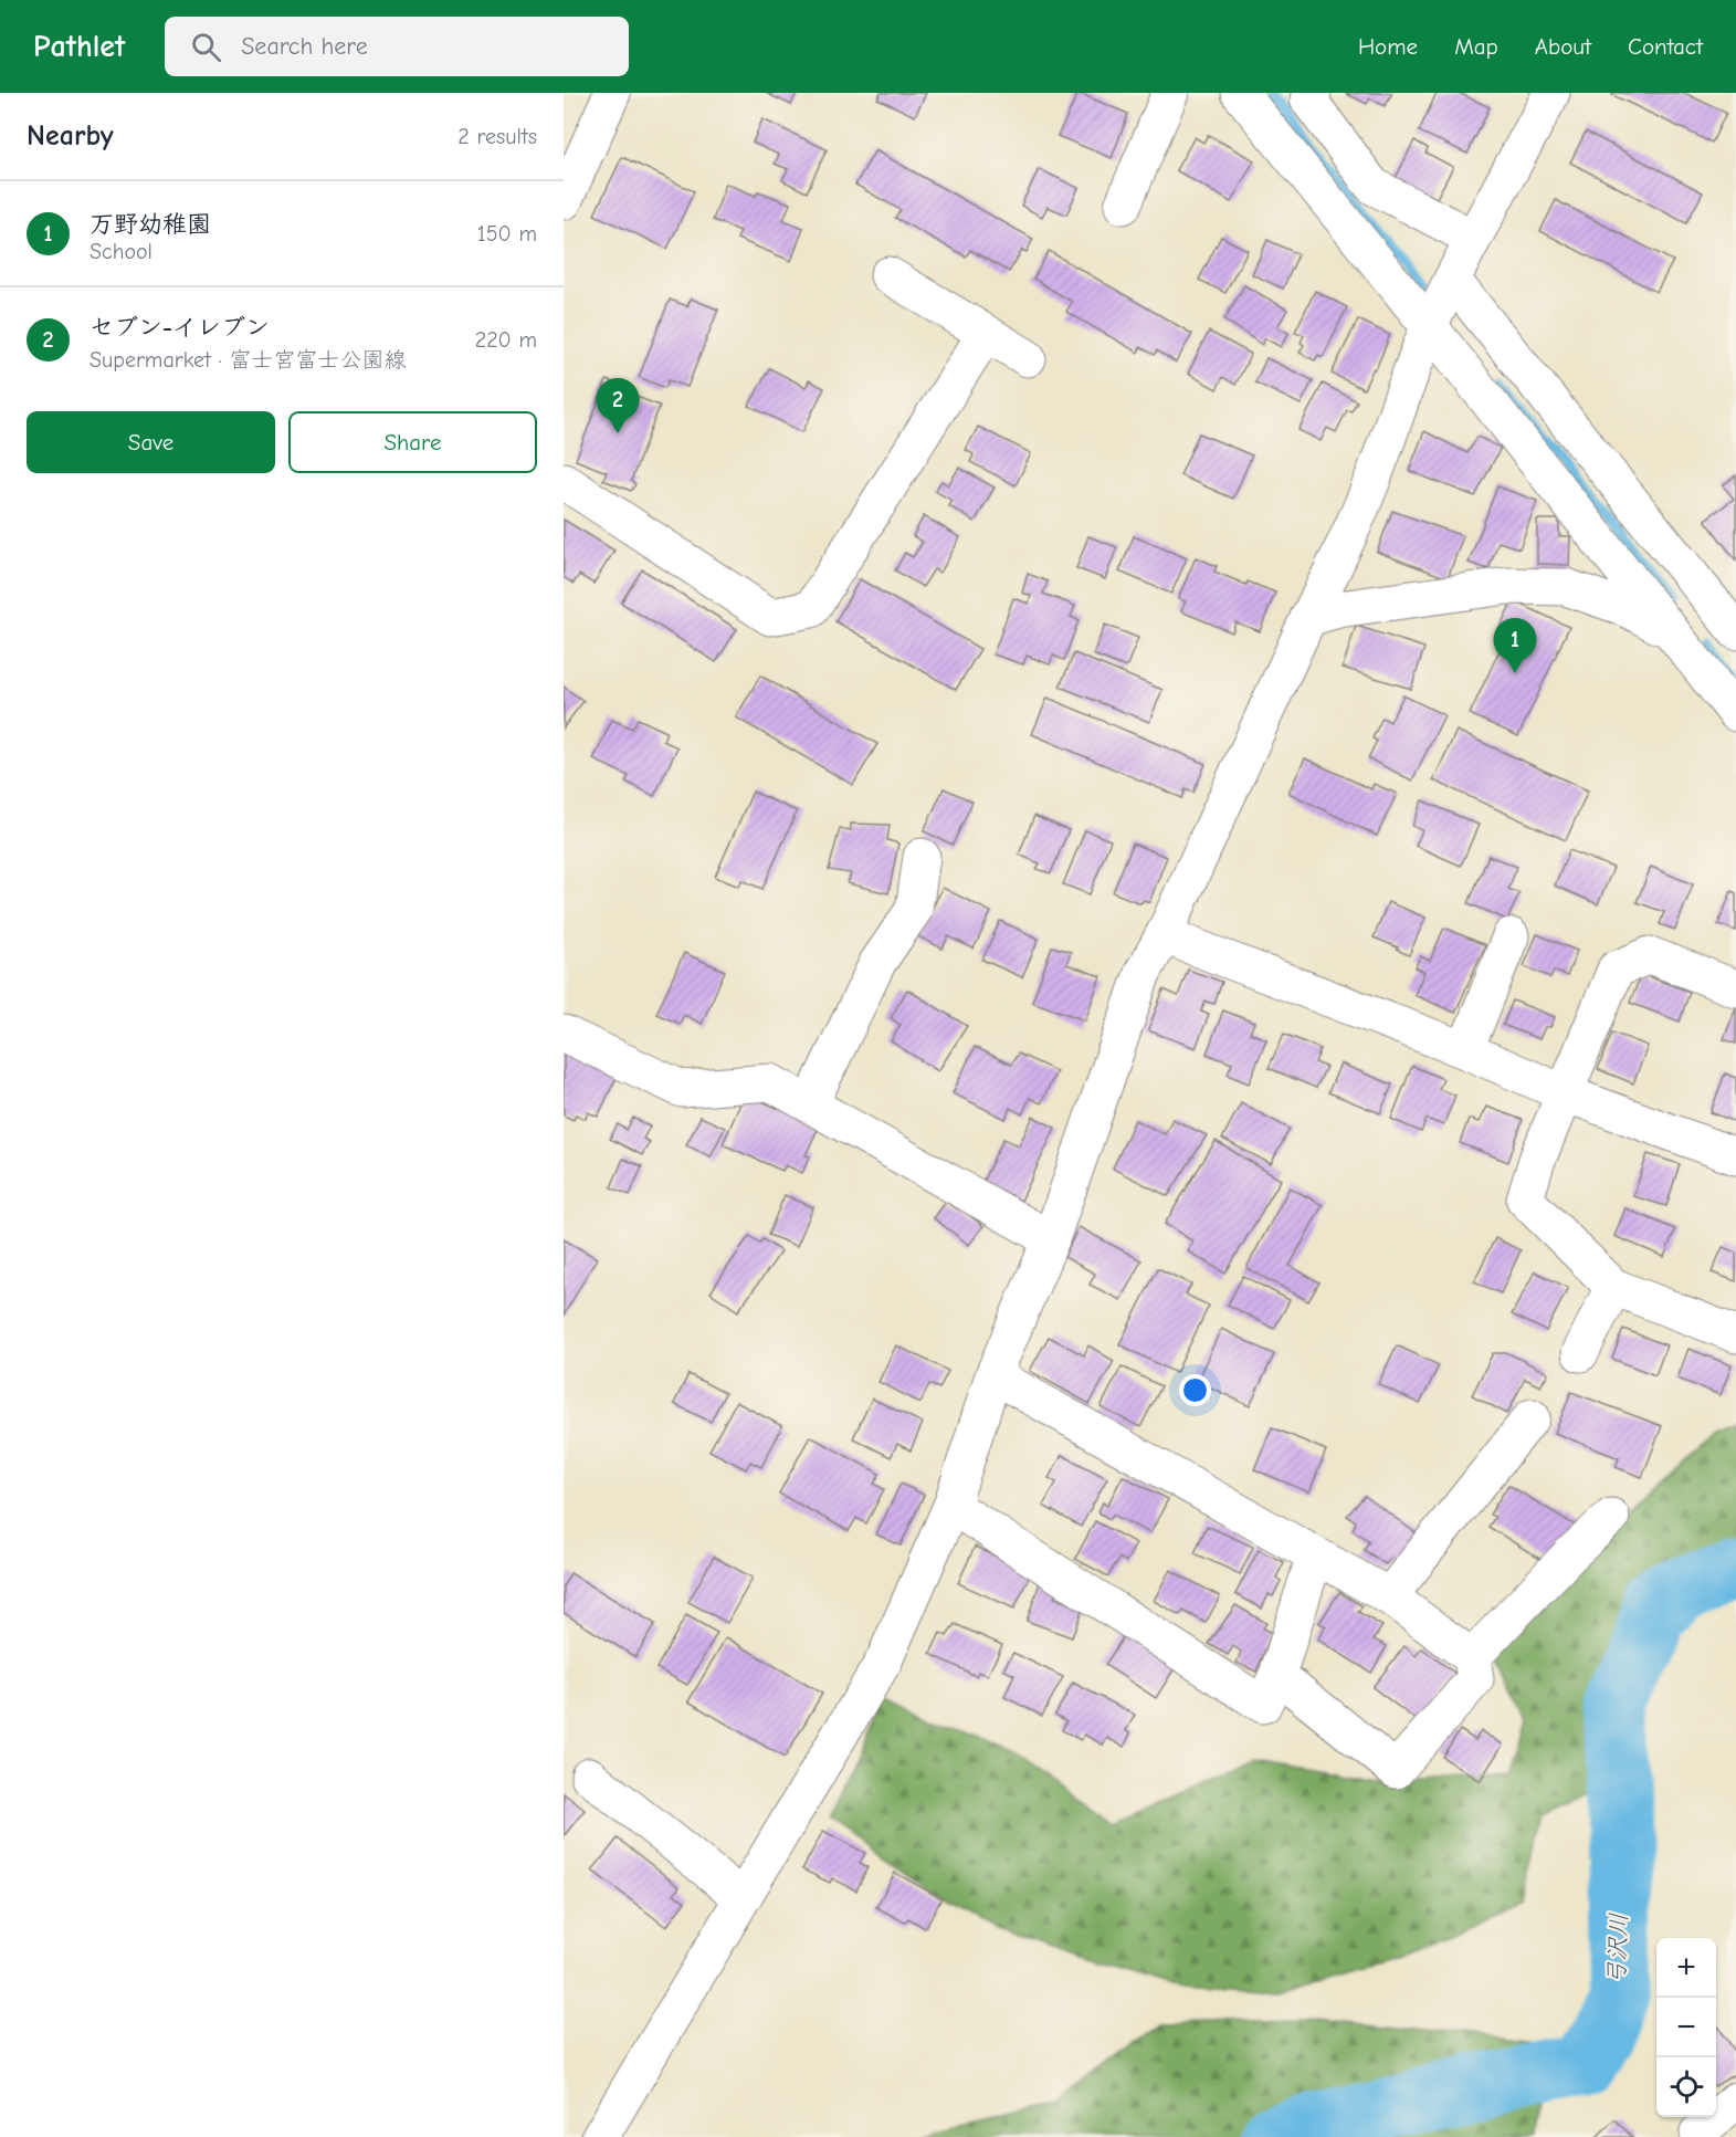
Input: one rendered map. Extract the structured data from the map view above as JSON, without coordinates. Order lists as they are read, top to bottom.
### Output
{
  "water": ["弓沢川"],
  "page": {
    "header": "Pathlet",
    "search": "Search here",
    "nav": [
      "Home",
      "Map",
      "About",
      "Contact"
    ],
    "heading": ["Nearby", "2 results"],
    "list": [
      {
        "mark": "1",
        "name": "万野幼稚園",
        "note": "School",
        "value": "150 m"
      },
      {
        "mark": "2",
        "name": "セブン-イレブン",
        "note": "Supermarket · 富士宮富士公園線",
        "value": "220 m"
      }
    ],
    "pins": ["2", "1"],
    "buttons": ["Save", "Share"],
    "map_buttons": ["+", "−"]
  }
}
